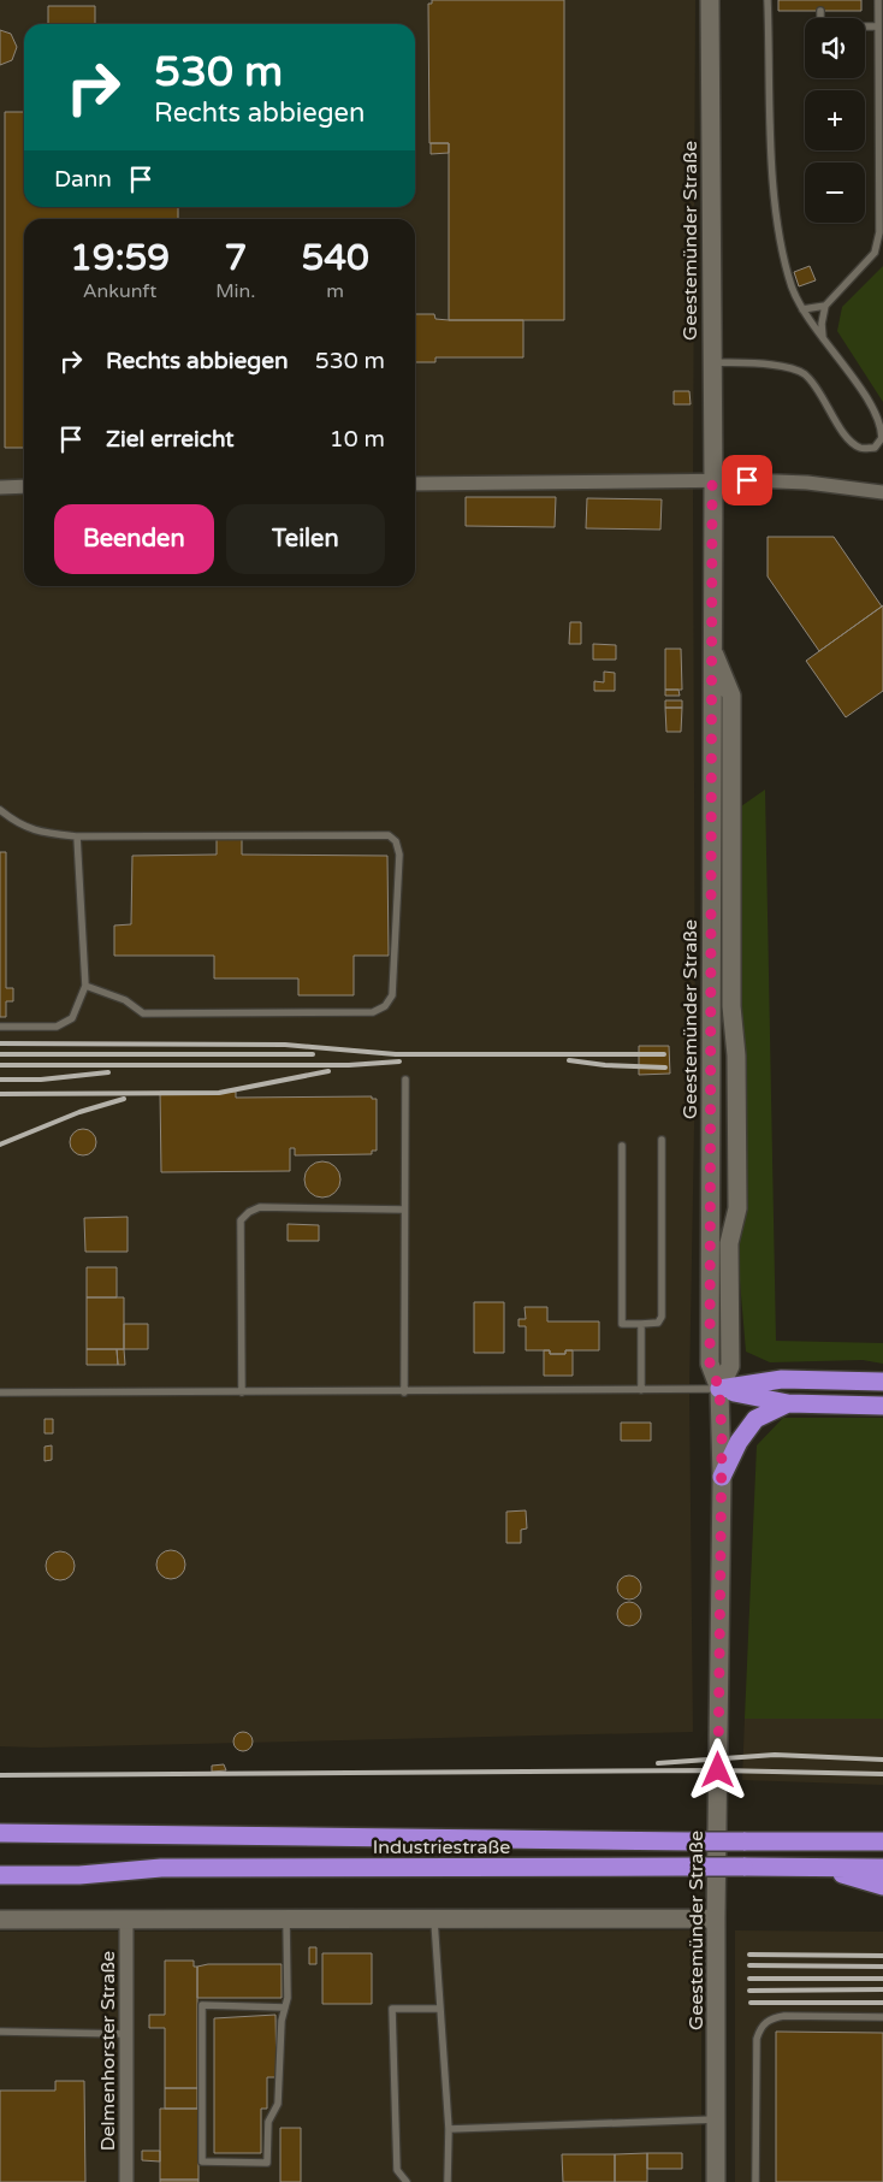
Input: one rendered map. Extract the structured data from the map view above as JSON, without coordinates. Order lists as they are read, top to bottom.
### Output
{
  "streets": {
    "highway": ["Industriestraße"],
    "street": ["Geestemünder Straße", "Delmenhorster Straße"]
  },
  "page": {
    "map_buttons": ["+", "−"],
    "turn": ["530 m", "Rechts abbiegen"],
    "then": "Dann",
    "eta": [
      "19:59",
      "Ankunft",
      "7",
      "Min.",
      "540",
      "m"
    ],
    "list": [
      {
        "name": "Rechts abbiegen",
        "value": "530 m"
      },
      {
        "name": "Ziel erreicht",
        "value": "10 m"
      }
    ],
    "buttons": ["Beenden", "Teilen"]
  }
}
